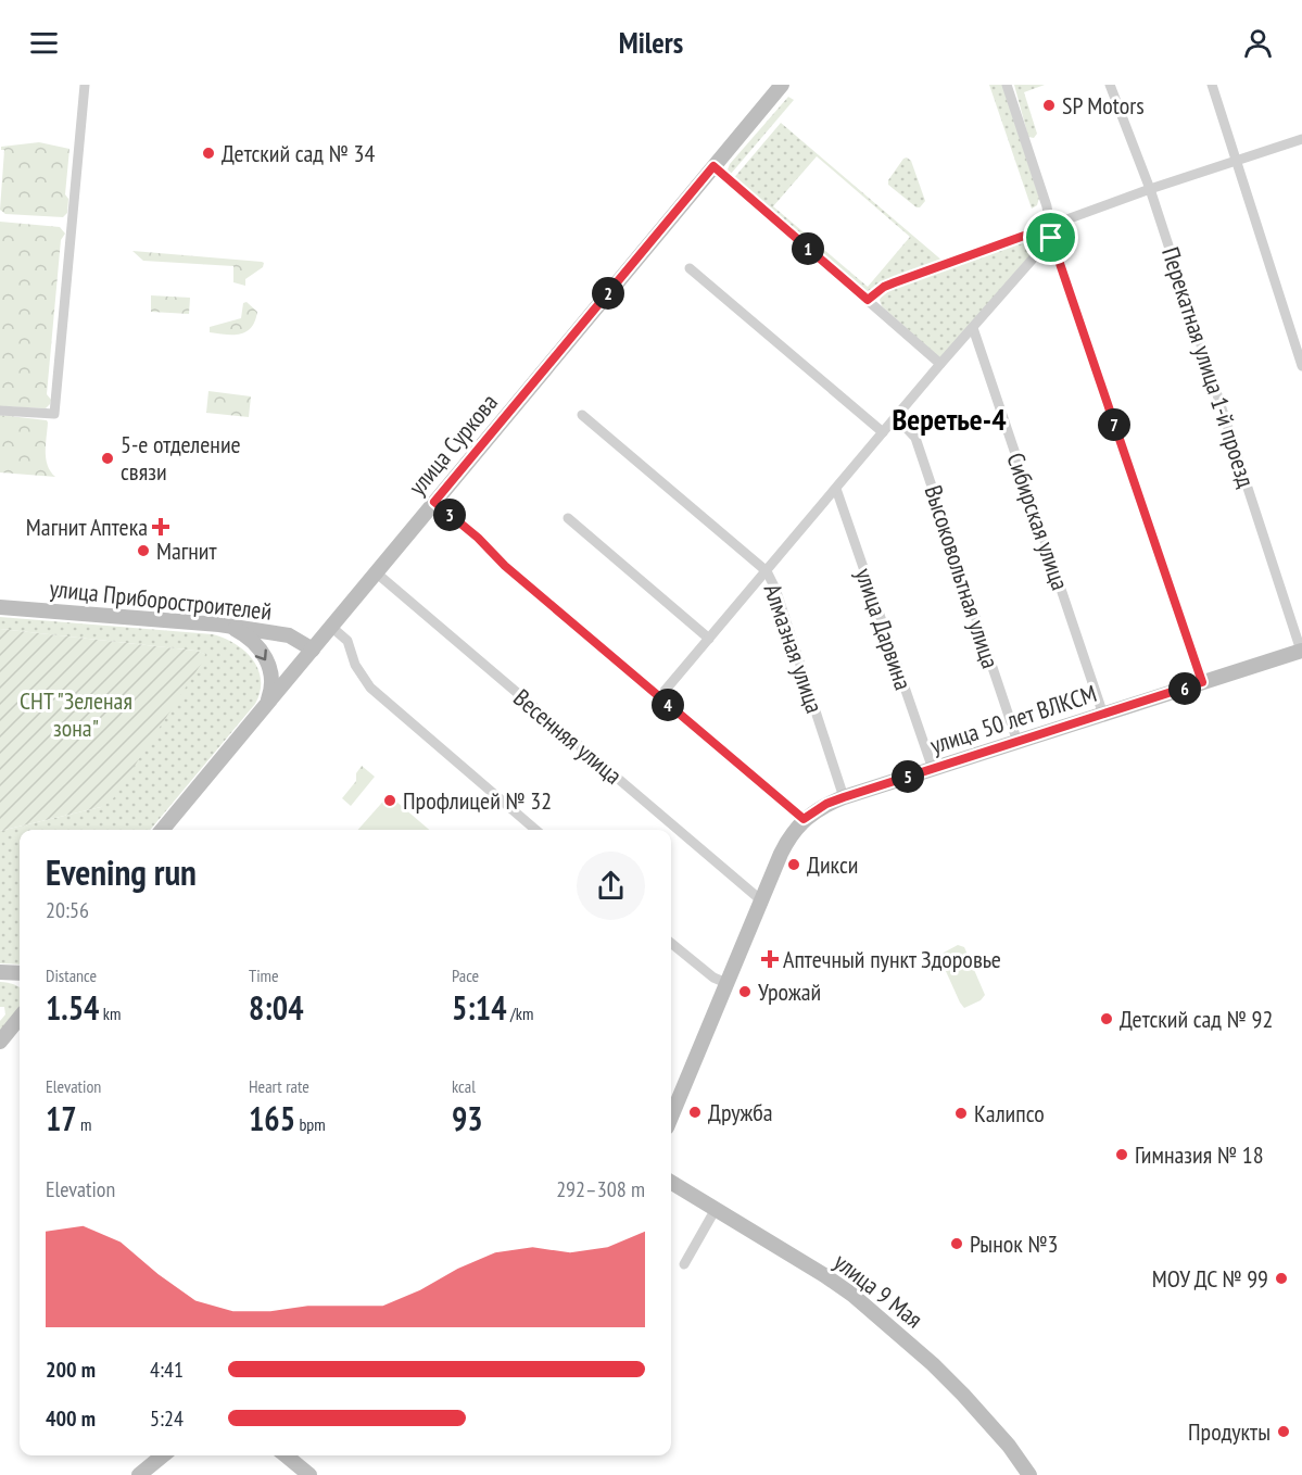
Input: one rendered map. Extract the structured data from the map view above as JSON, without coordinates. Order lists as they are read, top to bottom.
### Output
{
  "streets": {
    "main road": [
      "улица Суркова",
      "улица Приборостроителей",
      "улица 50 лет ВЛКСМ",
      "улица 9 Мая"
    ],
    "street": [
      "Перекатная улица 1-й проезд",
      "Сибирская улица",
      "Высоковольтная улица",
      "улица Дарвина",
      "Алмазная улица",
      "Весенняя улица"
    ]
  },
  "crossings": [
    ["Перекатная улица 1-й проезд", "улица 50 лет ВЛКСМ"],
    ["улица Суркова", "улица Приборостроителей"],
    ["улица Суркова", "Весенняя улица"],
    ["Сибирская улица", "улица 50 лет ВЛКСМ"],
    ["Высоковольтная улица", "улица 50 лет ВЛКСМ"],
    ["улица Дарвина", "улица 50 лет ВЛКСМ"],
    ["Алмазная улица", "улица 50 лет ВЛКСМ"],
    ["улица 50 лет ВЛКСМ", "Весенняя улица"]
  ],
  "districts": ["Веретье-4"],
  "parks": ["СНТ \"Зеленая зона\""],
  "places": {
    "other": [
      "SP Motors",
      "Детский сад № 34",
      "5-е отделение связи",
      "Магнит",
      "Профлицей № 32",
      "Дикси",
      "Урожай",
      "Детский сад № 92",
      "Дружба",
      "Калипсо",
      "Гимназия № 18",
      "Рынок №3",
      "МОУ ДС № 99",
      "Продукты"
    ],
    "health": ["Магнит Аптека", "Аптечный пункт Здоровье"]
  },
  "page": {
    "header": "Milers",
    "pins": [
      "1",
      "2",
      "7",
      "3",
      "6",
      "4",
      "5"
    ],
    "heading": ["Evening run", "20:56"],
    "stats": [
      ["Distance", "1.54 km"],
      ["Time", "8:04"],
      ["Pace", "5:14 /km"],
      ["Elevation", "17 m"],
      ["Heart rate", "165 bpm"],
      ["kcal", "93"]
    ],
    "chart": ["Elevation", "292–308 m"],
    "list": [
      {
        "name": "200 m",
        "note": "4:41"
      },
      {
        "name": "400 m",
        "note": "5:24"
      }
    ]
  }
}
